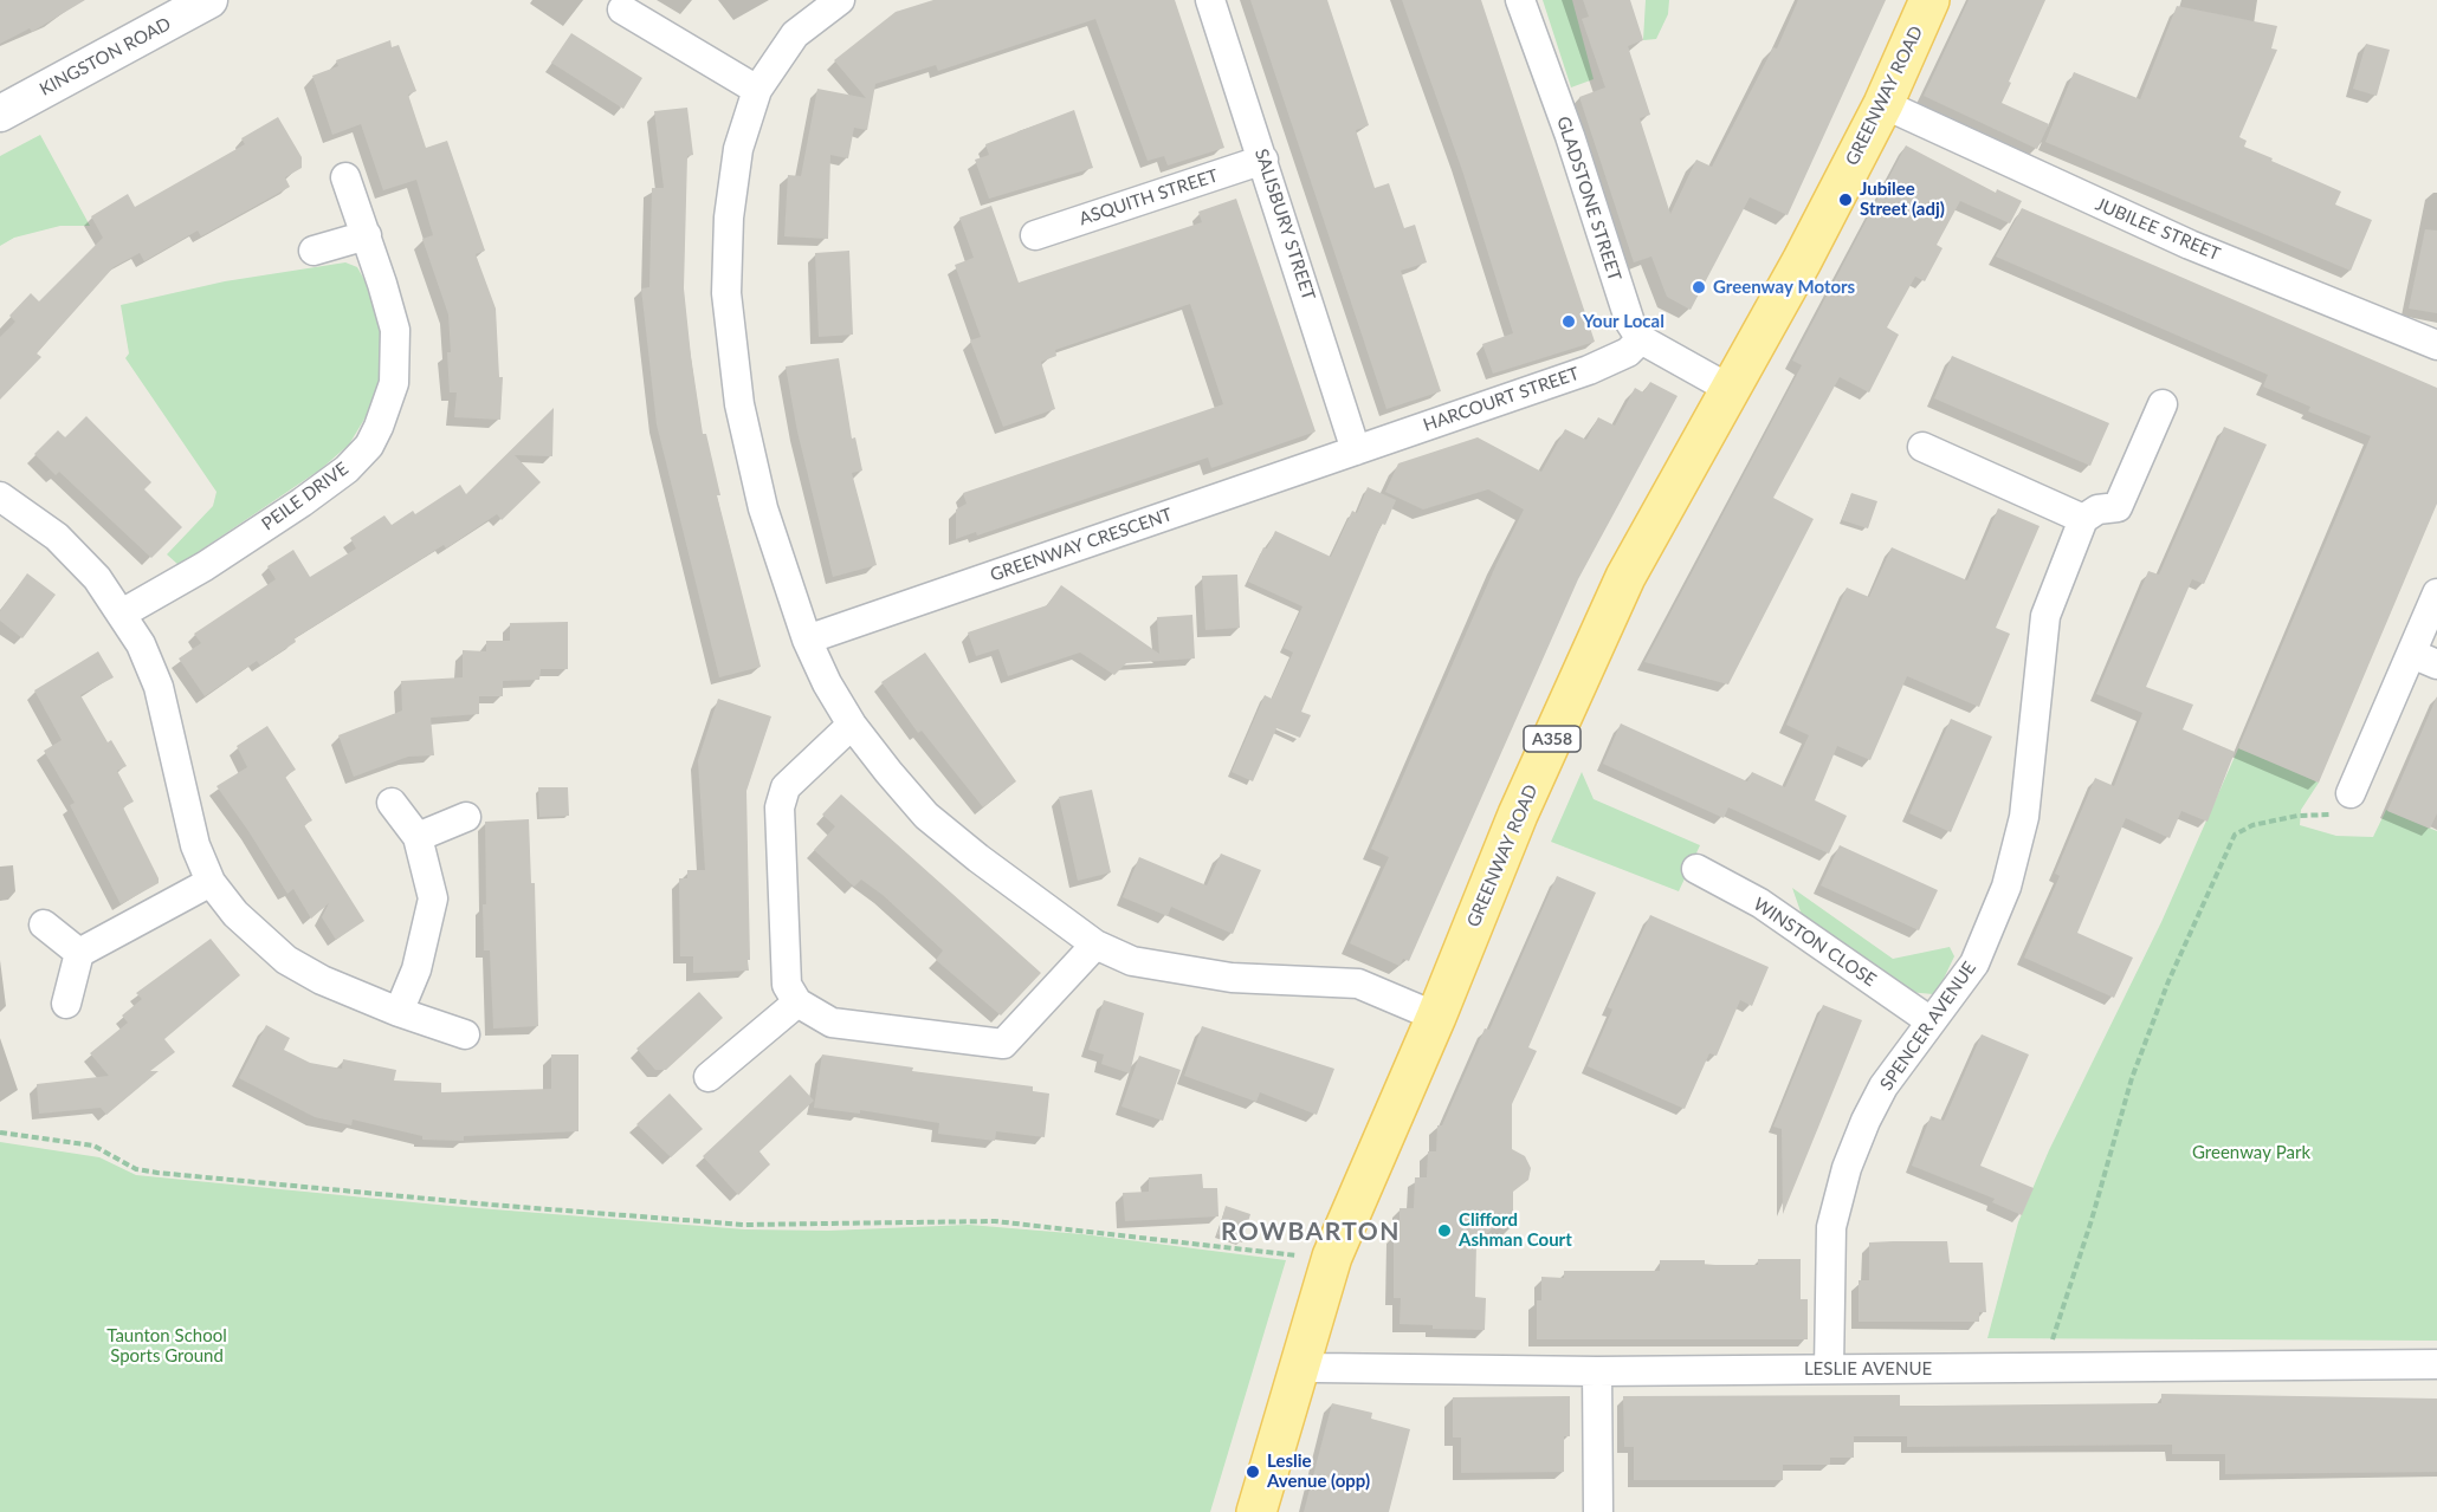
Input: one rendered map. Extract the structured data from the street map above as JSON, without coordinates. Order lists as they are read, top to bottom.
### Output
{
  "streets": {
    "main road": ["GREENWAY ROAD", "A358"],
    "street": [
      "KINGSTON ROAD",
      "ASQUITH STREET",
      "GLADSTONE STREET",
      "SALISBURY STREET",
      "JUBILEE STREET",
      "HARCOURT STREET",
      "PEILE DRIVE",
      "GREENWAY CRESCENT",
      "WINSTON CLOSE",
      "SPENCER AVENUE",
      "LESLIE AVENUE"
    ]
  },
  "crossings": [
    ["GREENWAY ROAD", "JUBILEE STREET"],
    ["GREENWAY ROAD", "LESLIE AVENUE"],
    ["ASQUITH STREET", "SALISBURY STREET"],
    ["GLADSTONE STREET", "HARCOURT STREET"],
    ["SALISBURY STREET", "HARCOURT STREET"],
    ["SALISBURY STREET", "GREENWAY CRESCENT"],
    ["HARCOURT STREET", "GREENWAY CRESCENT"],
    ["WINSTON CLOSE", "SPENCER AVENUE"],
    ["SPENCER AVENUE", "LESLIE AVENUE"]
  ],
  "districts": ["ROWBARTON"],
  "parks": ["Greenway Park", "Taunton School Sports Ground"],
  "places": [
    "Jubilee Street (adj)",
    "Greenway Motors",
    "Your Local",
    "Clifford Ashman Court",
    "Leslie Avenue (opp)"
  ]
}
